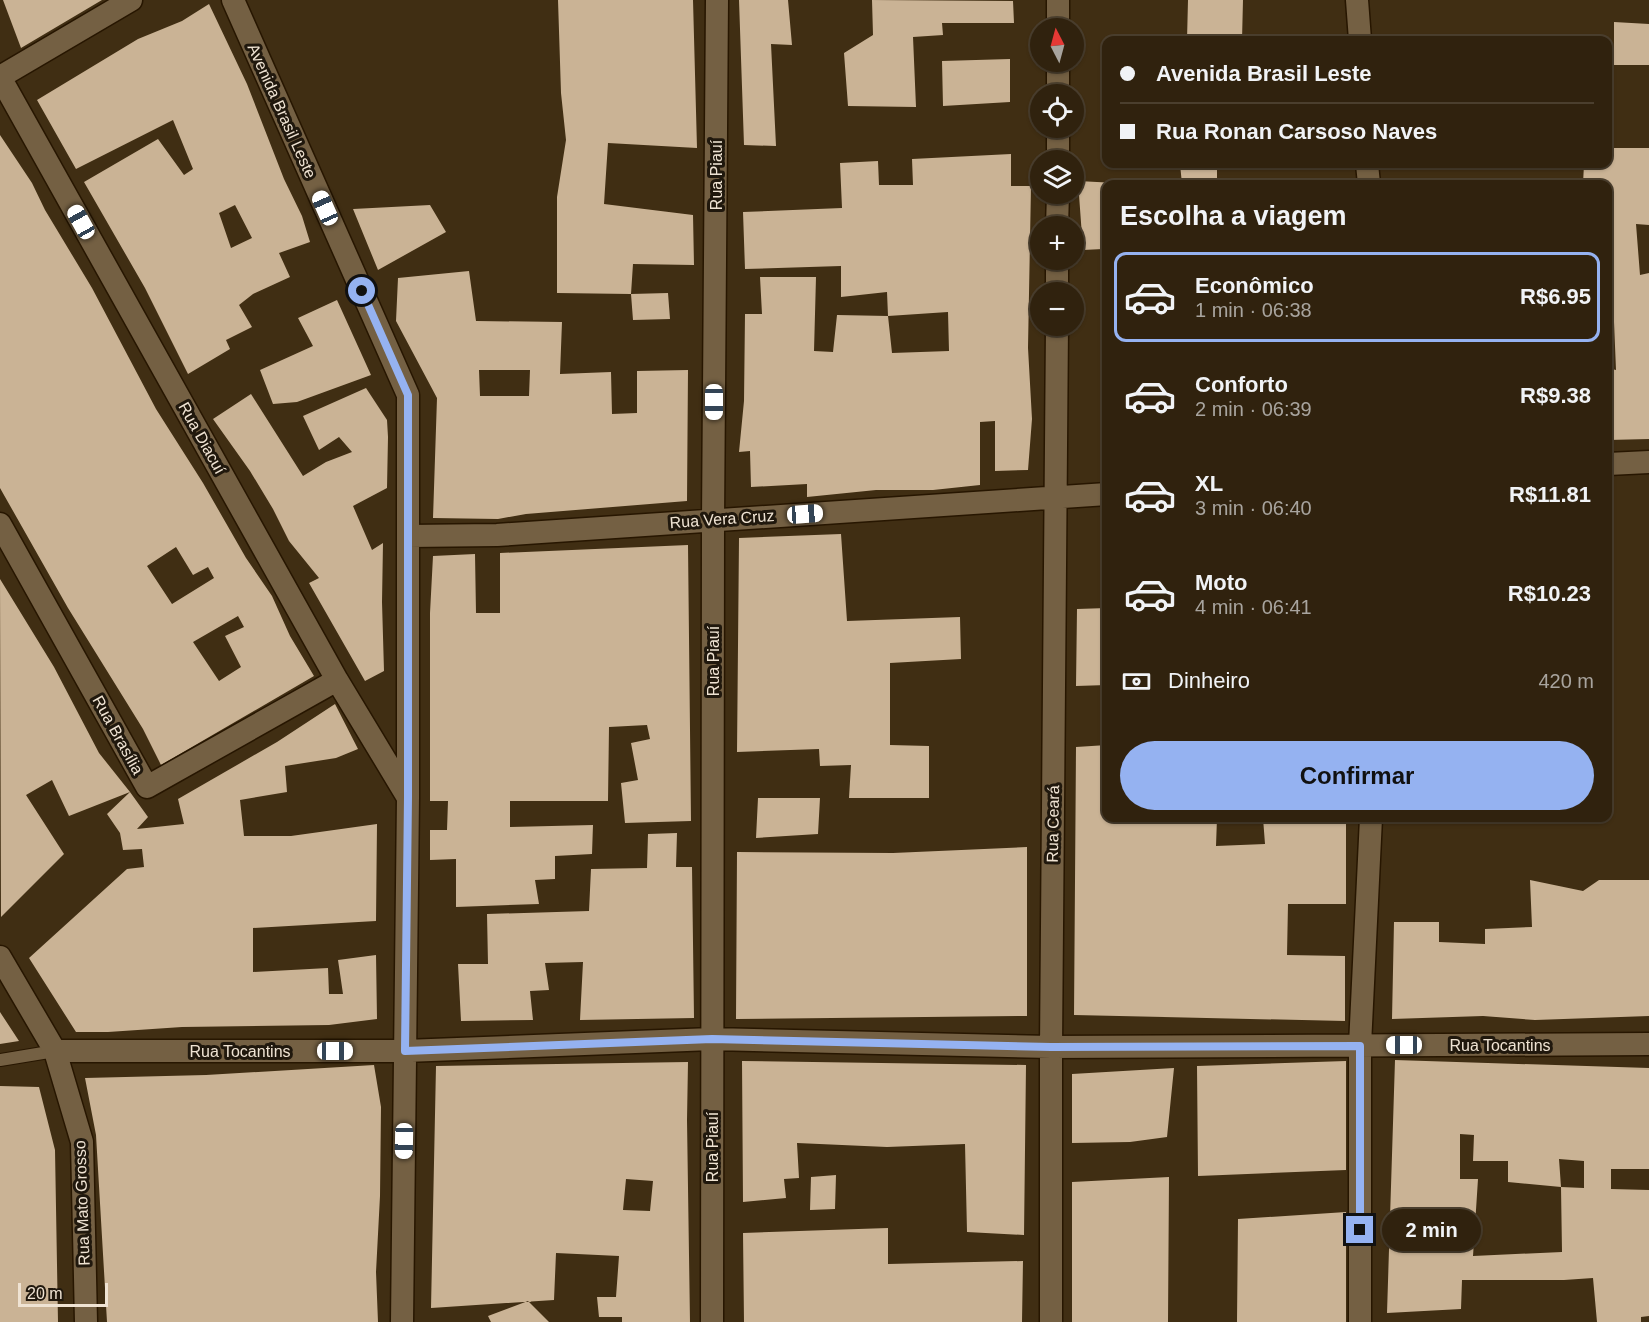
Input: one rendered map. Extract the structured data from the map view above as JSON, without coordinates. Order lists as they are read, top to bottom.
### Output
{
  "streets": {
    "street": [
      "Avenida Brasil Leste",
      "Rua Piauí",
      "Rua Diacuí",
      "Rua Vera Cruz",
      "Rua Brasília",
      "Rua Ceará",
      "Rua Tocantins",
      "Rua Mato Grosso"
    ]
  },
  "crossings": [
    ["Avenida Brasil Leste", "Rua Diacuí"],
    ["Avenida Brasil Leste", "Rua Vera Cruz"],
    ["Avenida Brasil Leste", "Rua Tocantins"],
    ["Rua Piauí", "Rua Vera Cruz"],
    ["Rua Piauí", "Rua Tocantins"],
    ["Rua Diacuí", "Rua Brasília"],
    ["Rua Vera Cruz", "Rua Ceará"],
    ["Rua Ceará", "Rua Tocantins"],
    ["Rua Tocantins", "Rua Mato Grosso"]
  ],
  "scale_bar": "20 m",
  "north": "top",
  "page": {
    "map_buttons": ["+", "−"],
    "banner": ["Avenida Brasil Leste", "Rua Ronan Carsoso Naves"],
    "heading": "Escolha a viagem",
    "list": [
      {
        "name": "Econômico",
        "note": "1 min · 06:38",
        "value": "R$6.95"
      },
      {
        "name": "Conforto",
        "note": "2 min · 06:39",
        "value": "R$9.38"
      },
      {
        "name": "XL",
        "note": "3 min · 06:40",
        "value": "R$11.81"
      },
      {
        "name": "Moto",
        "note": "4 min · 06:41",
        "value": "R$10.23"
      }
    ],
    "pay": ["Dinheiro", "420 m"],
    "buttons": "Confirmar",
    "bubble": "2 min",
    "scale": "20 m"
  }
}
